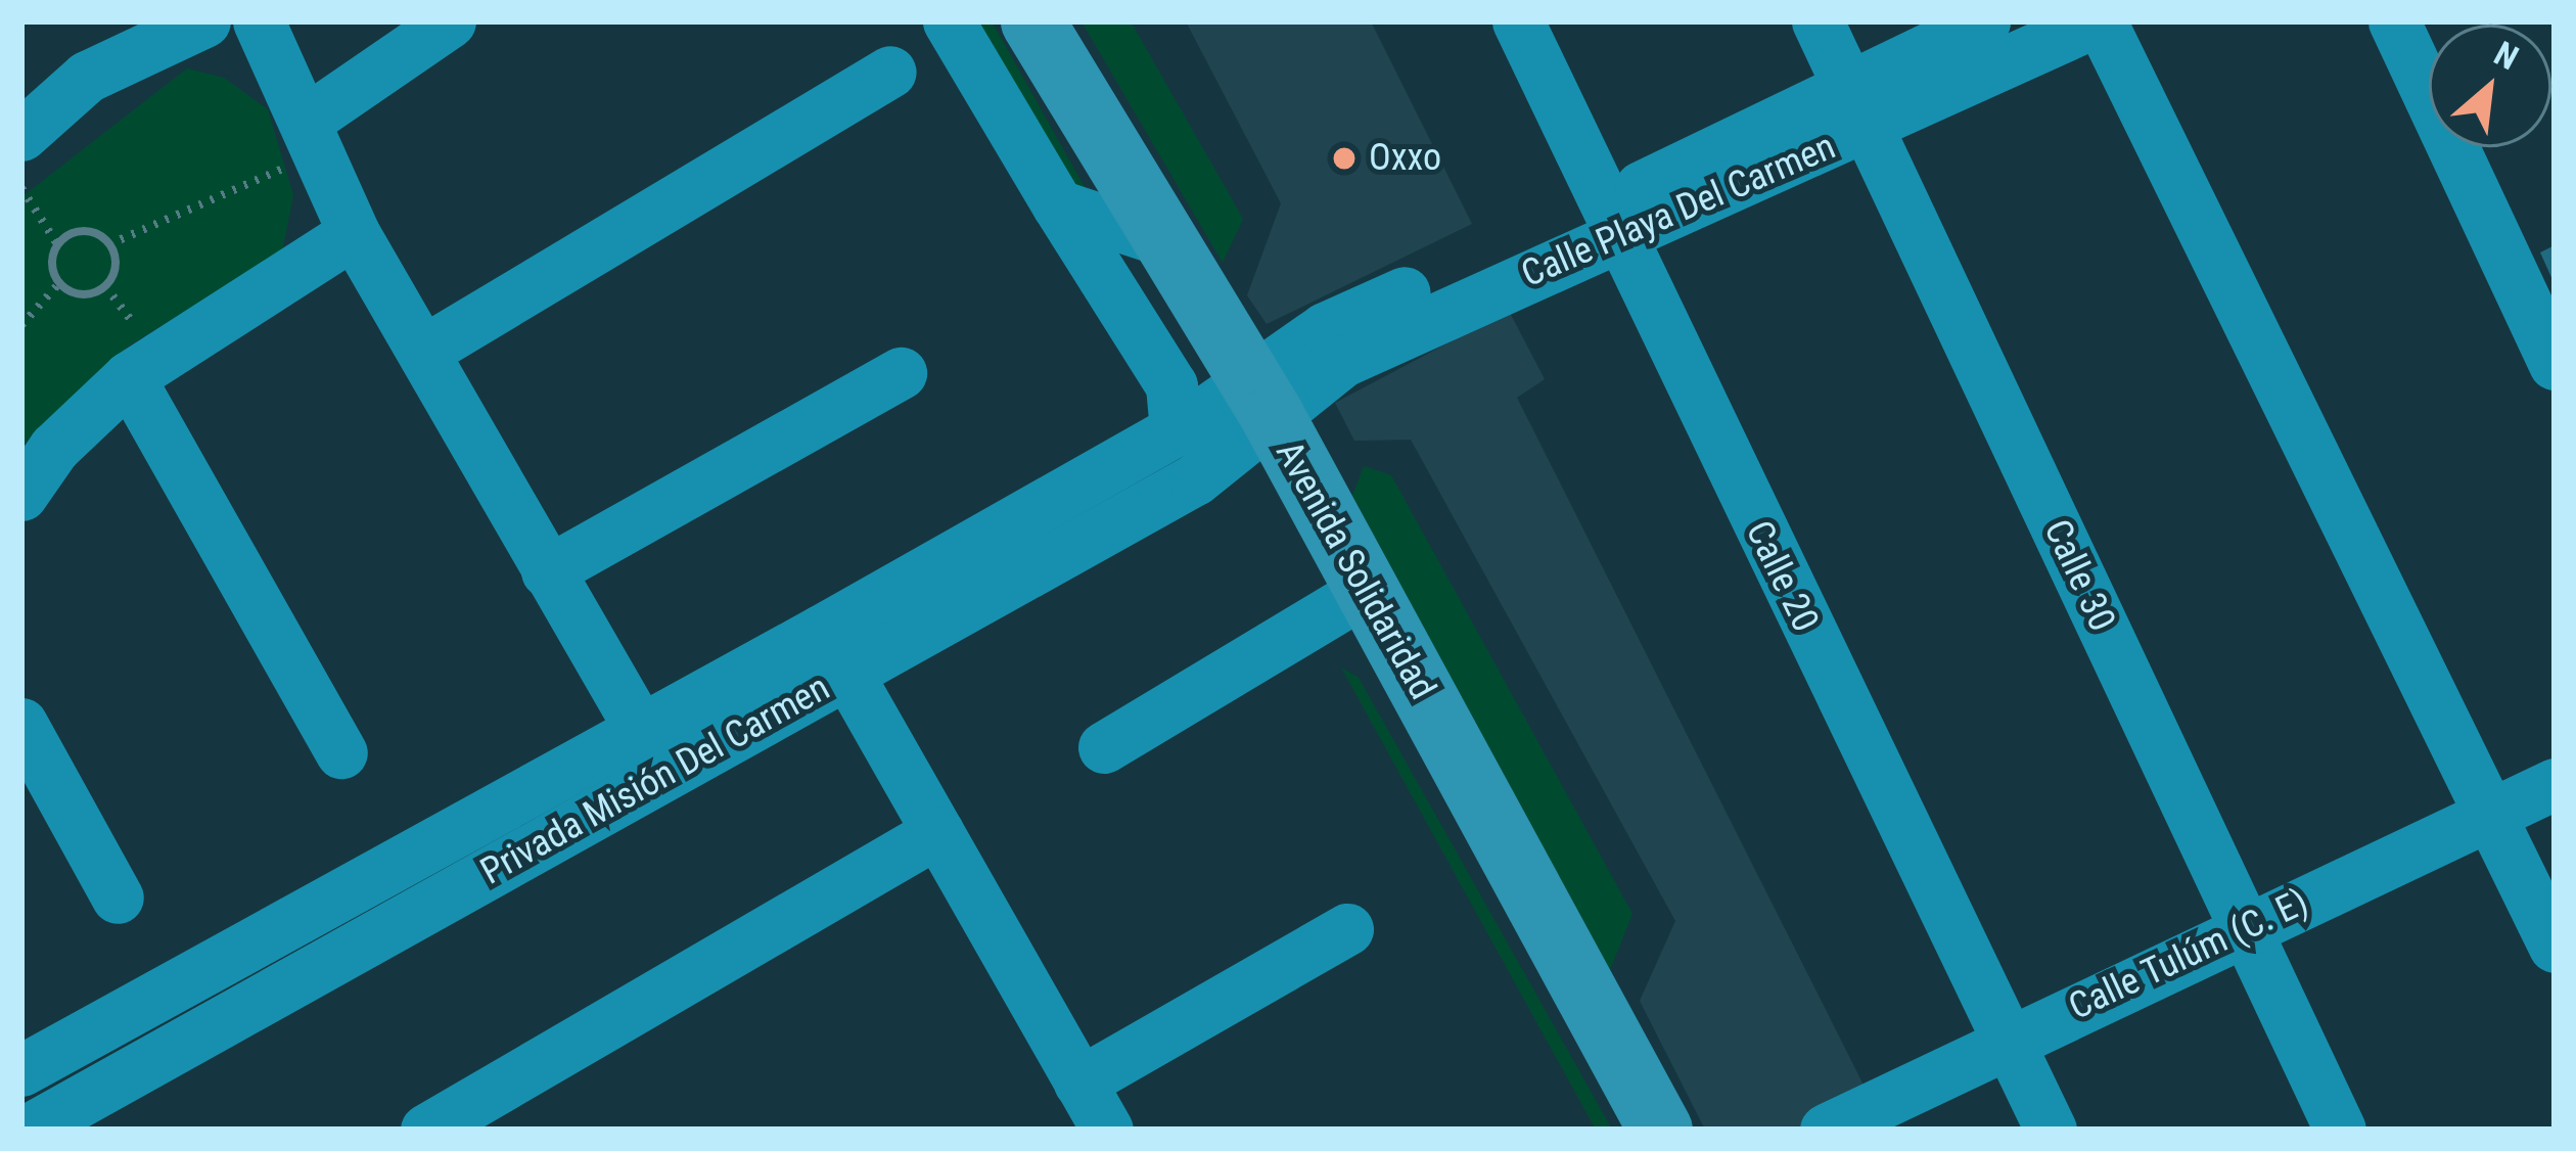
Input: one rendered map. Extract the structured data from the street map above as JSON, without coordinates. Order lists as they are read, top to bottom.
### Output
{
  "streets": {
    "main road": ["Avenida Solidaridad"],
    "street": [
      "Calle Playa Del Carmen",
      "Calle 30",
      "Calle 20",
      "Privada Misión Del Carmen",
      "Calle Tulúm (C. E)"
    ]
  },
  "crossings": [
    ["Calle Playa Del Carmen", "Avenida Solidaridad"],
    ["Calle Playa Del Carmen", "Calle 30"],
    ["Calle Playa Del Carmen", "Calle 20"],
    ["Calle Playa Del Carmen", "Privada Misión Del Carmen"],
    ["Avenida Solidaridad", "Privada Misión Del Carmen"],
    ["Calle 30", "Calle Tulúm (C. E)"],
    ["Calle 20", "Calle Tulúm (C. E)"]
  ],
  "places": ["Oxxo"],
  "north": "top right"
}
